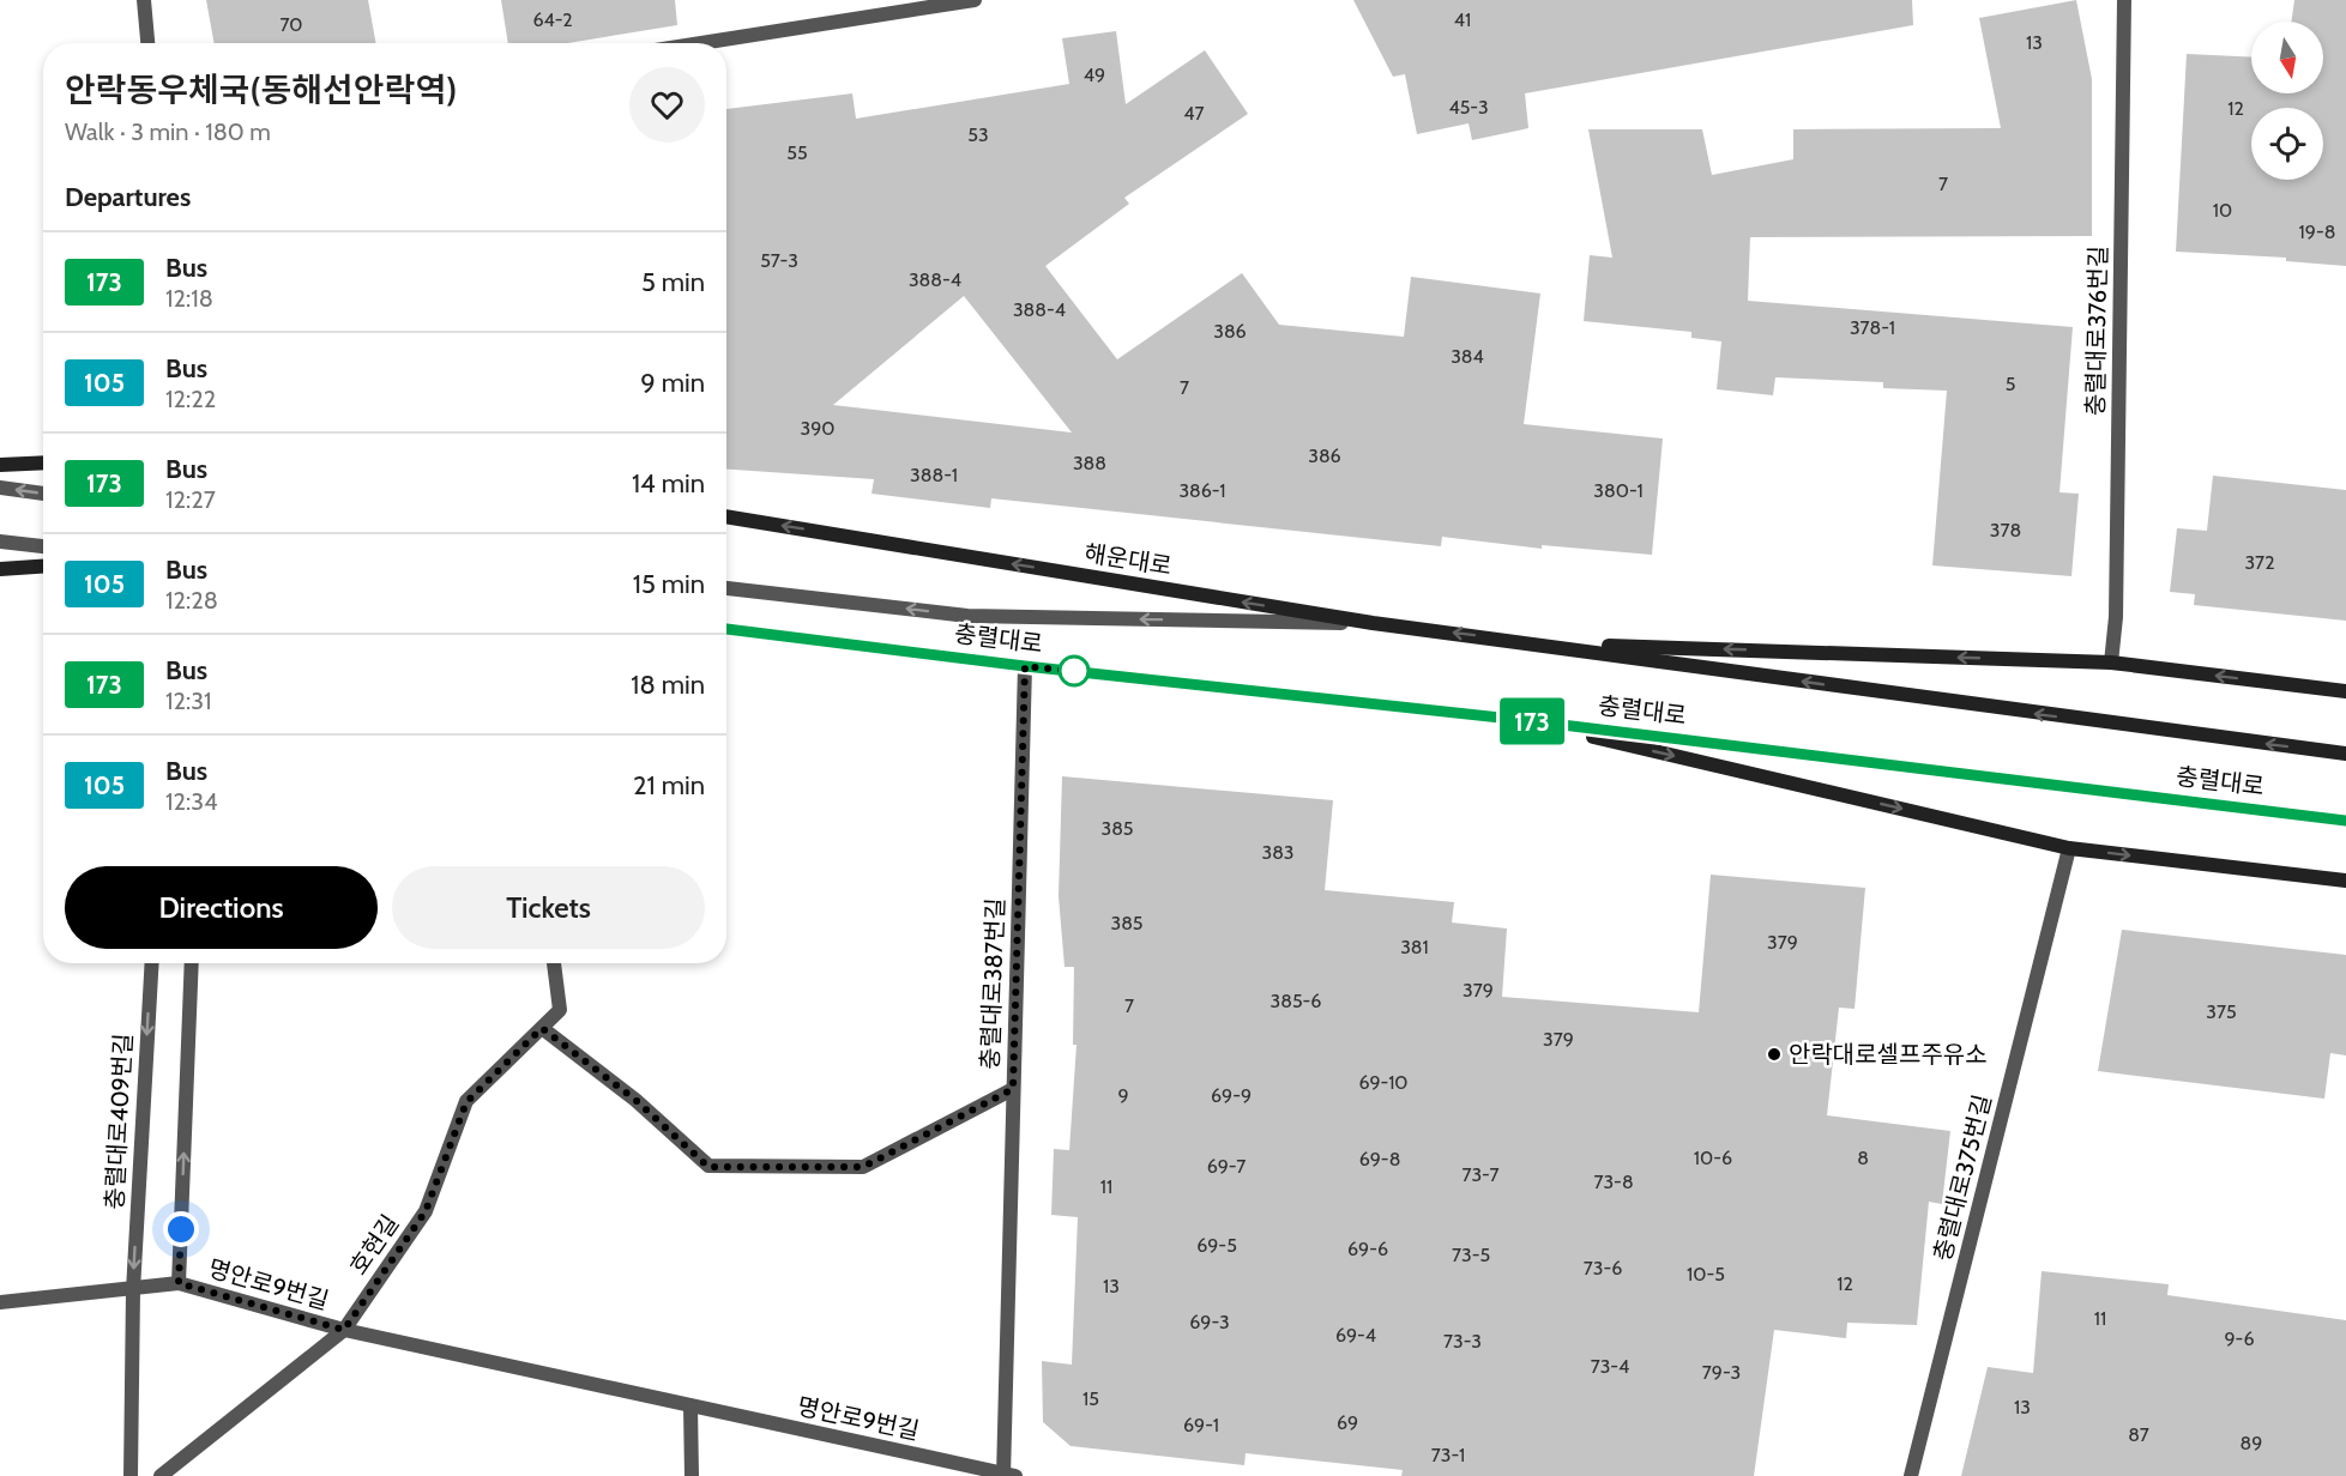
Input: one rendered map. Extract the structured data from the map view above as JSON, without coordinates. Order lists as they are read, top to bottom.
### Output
{
  "streets": {
    "main road": ["해운대로", "충렬대로"],
    "street": [
      "충렬대로376번길",
      "충렬대로387번길",
      "충렬대로409번길",
      "충렬대로375번길",
      "호현길",
      "명안로9번길"
    ]
  },
  "crossings": [
    ["해운대로", "충렬대로"],
    ["충렬대로", "충렬대로387번길"],
    ["충렬대로387번길", "명안로9번길"],
    ["충렬대로409번길", "명안로9번길"],
    ["호현길", "명안로9번길"]
  ],
  "one_way": ["해운대로"],
  "places": ["안락대로셀프주유소"],
  "lines": ["bus line 173"],
  "house_numbers": [
    "64-2",
    "41",
    "70",
    "13",
    "49",
    "45-3",
    "12",
    "47",
    "53",
    "55",
    "7",
    "10",
    "19-8",
    "57-3",
    "388-4",
    "388-4",
    "378-1",
    "386",
    "384",
    "5",
    "7",
    "390",
    "386",
    "388",
    "388-1",
    "386-1",
    "380-1",
    "378",
    "372",
    "385",
    "383",
    "385",
    "379",
    "381",
    "379",
    "385-6",
    "7",
    "375",
    "379",
    "69-10",
    "9",
    "69-9",
    "10-6",
    "8",
    "69-8",
    "69-7",
    "73-7",
    "73-8",
    "11",
    "69-5",
    "69-6",
    "73-5",
    "73-6",
    "10-5",
    "12",
    "13",
    "11",
    "69-3",
    "69-4",
    "9-6",
    "73-3",
    "73-4",
    "79-3",
    "15",
    "13",
    "69",
    "69-1",
    "87",
    "89",
    "73-1"
  ],
  "north": "bottom",
  "page": {
    "on_map": "173",
    "heading": [
      ["안락동우체국(동해선안락역)", "Walk · 3 min · 180 m"],
      "Departures"
    ],
    "list": [
      {
        "mark": "173",
        "name": "Bus",
        "note": "12:18",
        "value": "5 min"
      },
      {
        "mark": "105",
        "name": "Bus",
        "note": "12:22",
        "value": "9 min"
      },
      {
        "mark": "173",
        "name": "Bus",
        "note": "12:27",
        "value": "14 min"
      },
      {
        "mark": "105",
        "name": "Bus",
        "note": "12:28",
        "value": "15 min"
      },
      {
        "mark": "173",
        "name": "Bus",
        "note": "12:31",
        "value": "18 min"
      },
      {
        "mark": "105",
        "name": "Bus",
        "note": "12:34",
        "value": "21 min"
      }
    ],
    "buttons": ["Directions", "Tickets"]
  }
}
